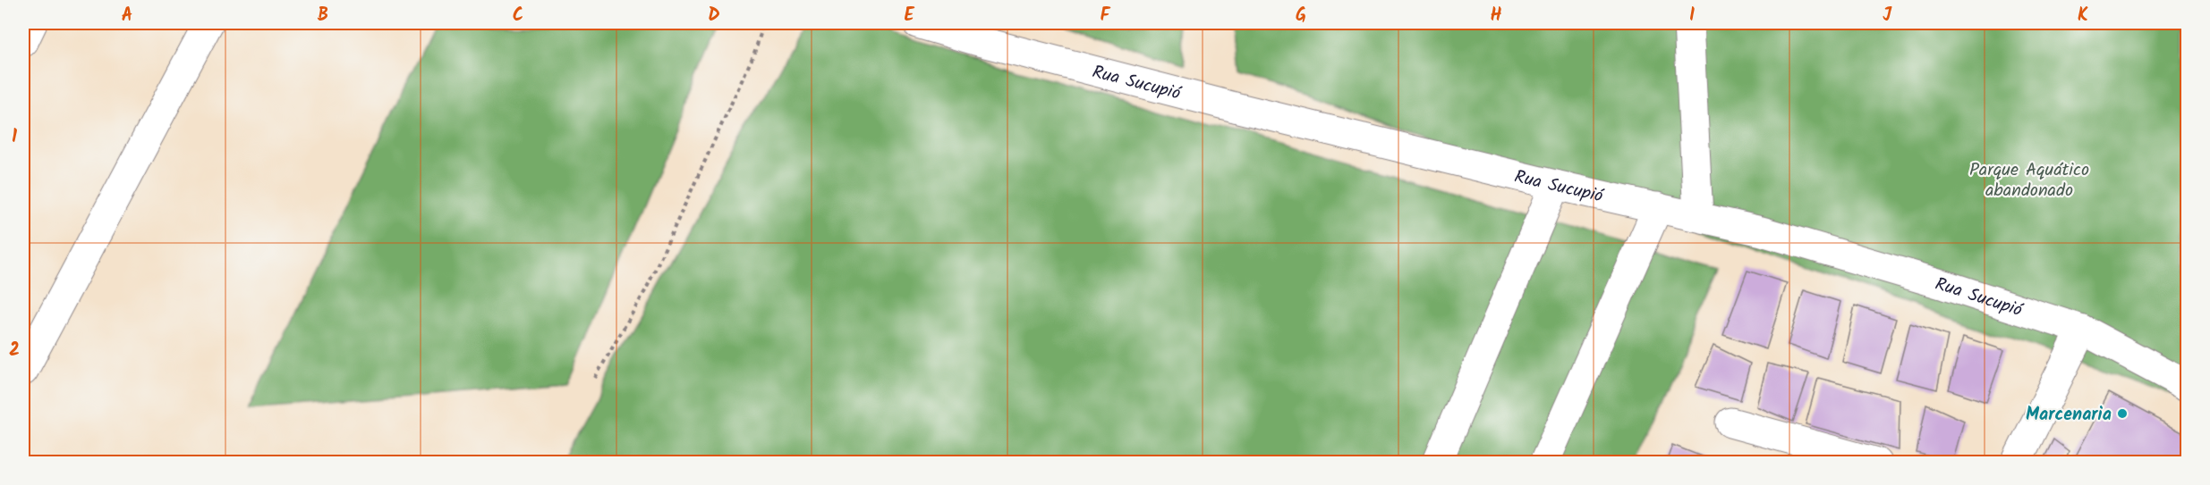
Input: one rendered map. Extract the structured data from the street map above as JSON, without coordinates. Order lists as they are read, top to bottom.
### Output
{
  "streets": {
    "street": ["Rua Sucupió"]
  },
  "parks": ["Parque Aquático abandonado"],
  "places": ["Marcenaria"],
  "grid": {
    "columns": [
      "A",
      "B",
      "C",
      "D",
      "E",
      "F",
      "G",
      "H",
      "I",
      "J",
      "K"
    ],
    "rows": ["1", "2"]
  }
}
